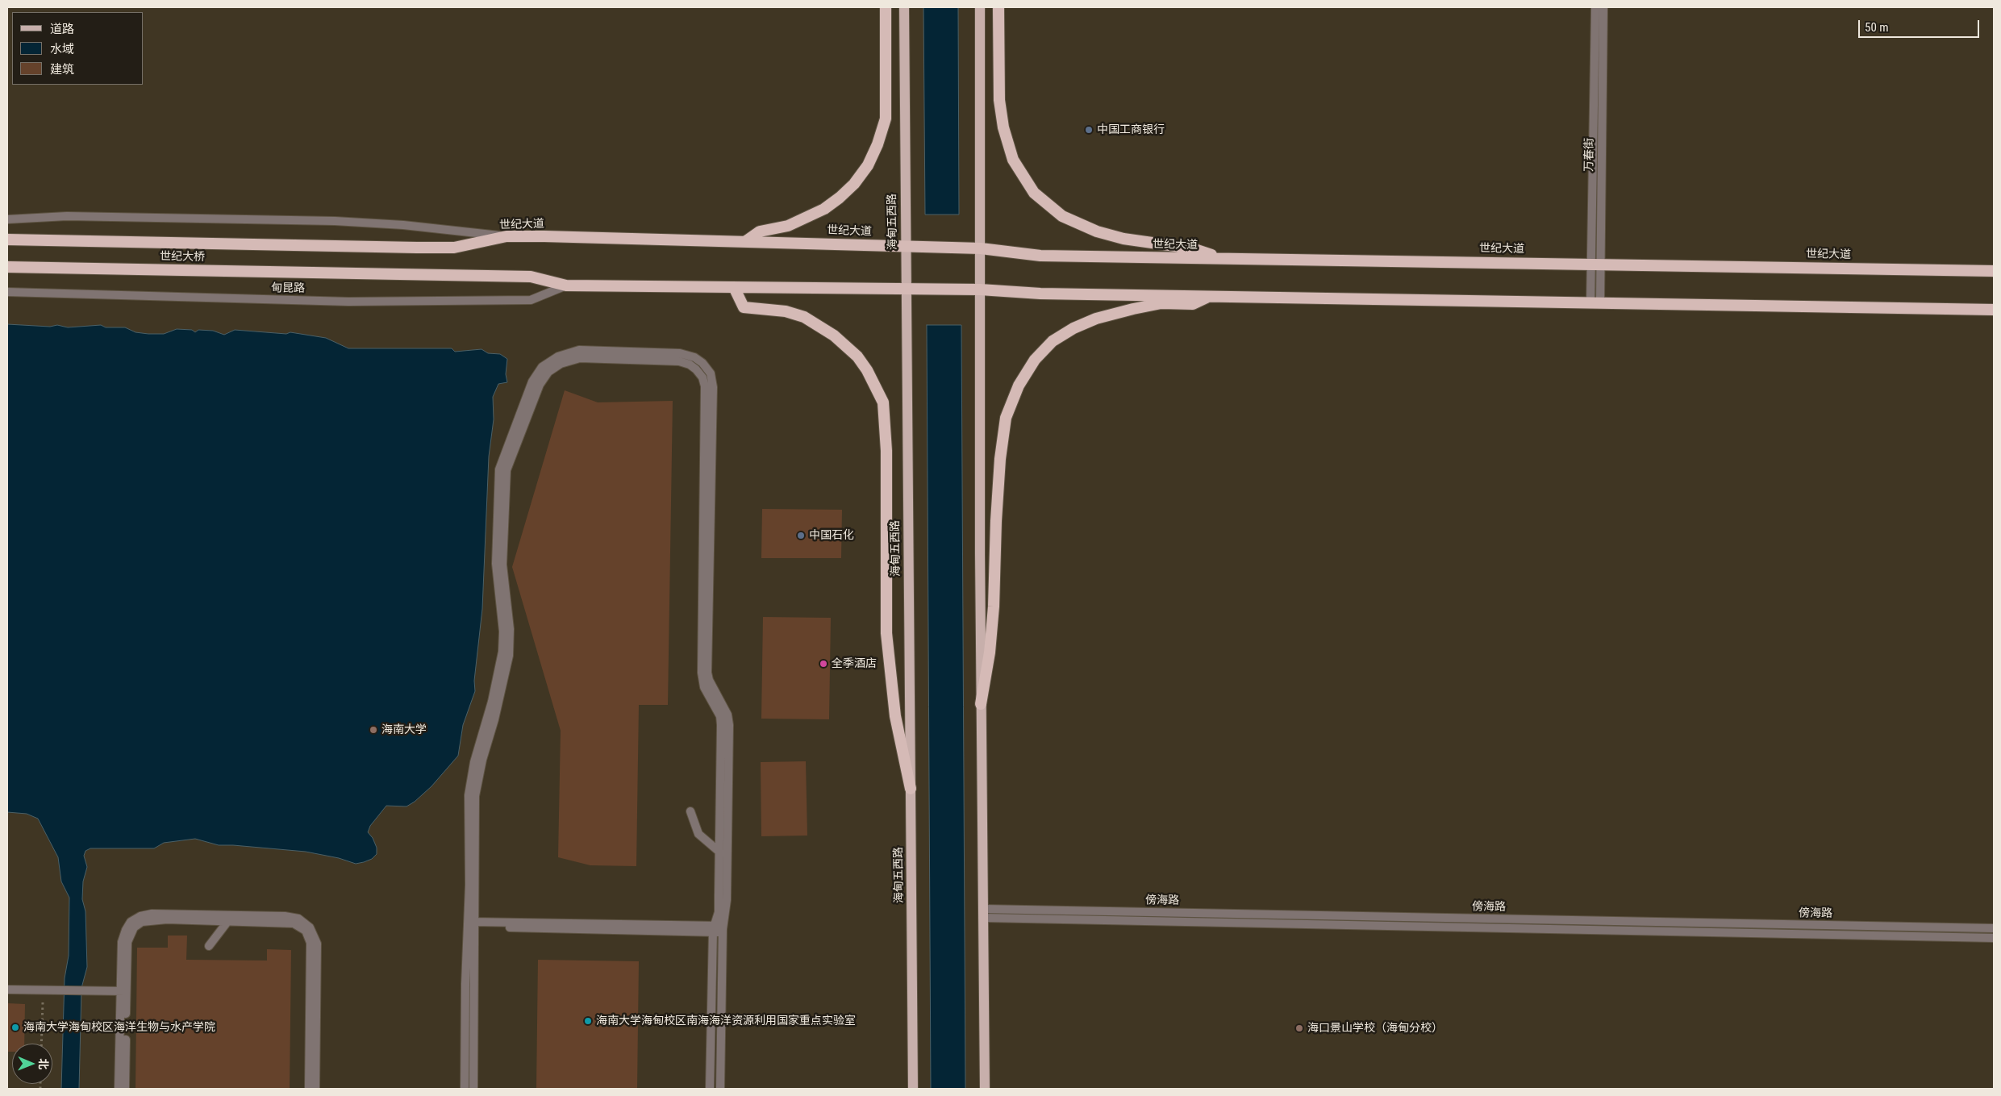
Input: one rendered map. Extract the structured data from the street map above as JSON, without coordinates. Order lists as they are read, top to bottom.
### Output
{
  "streets": {
    "highway": ["世纪大道", "世纪大桥"],
    "main road": ["海甸五西路"],
    "street": ["万春街", "甸昆路", "傍海路"]
  },
  "crossings": [
    ["万春街", "世纪大道"],
    ["海甸五西路", "世纪大道"],
    ["世纪大道", "世纪大桥"],
    ["世纪大桥", "甸昆路"]
  ],
  "places": [
    "中国工商银行",
    "中国石化",
    "全季酒店",
    "海南大学",
    "海南大学海甸校区南海海洋资源利用国家重点实验室",
    "海南大学海甸校区海洋生物与水产学院",
    "海口景山学校（海甸分校）"
  ],
  "legend": ["道路", "水域", "建筑"],
  "scale_bar": "50 m",
  "north": "right"
}
